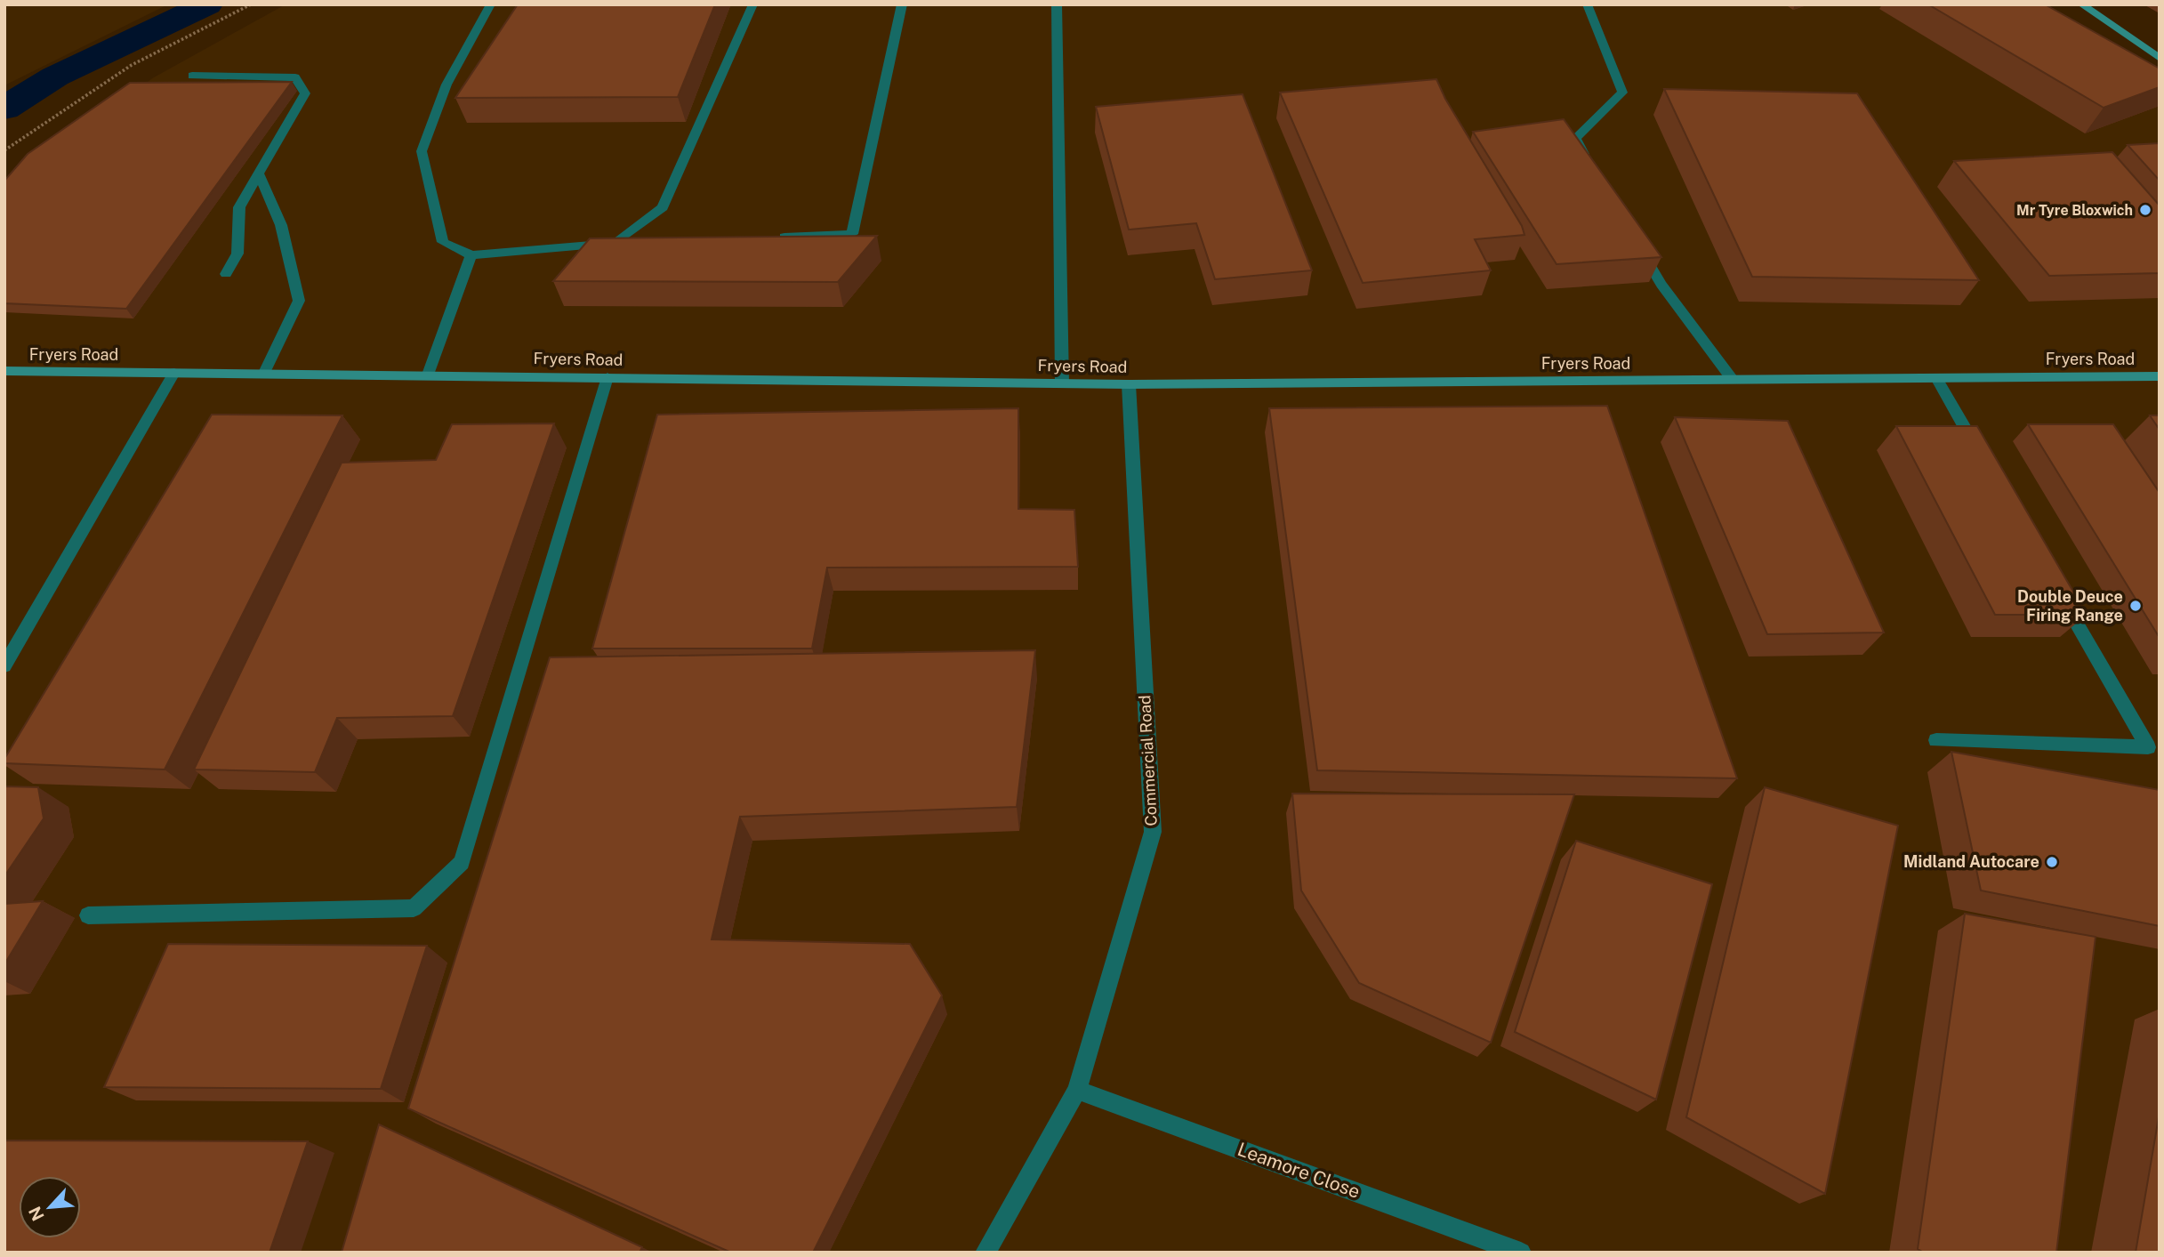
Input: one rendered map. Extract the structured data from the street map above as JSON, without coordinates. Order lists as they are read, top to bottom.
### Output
{
  "streets": {
    "street": ["Fryers Road"],
    "lane": ["Commercial Road", "Leamore Close"]
  },
  "crossings": [
    ["Fryers Road", "Commercial Road"],
    ["Commercial Road", "Leamore Close"]
  ],
  "places": ["Mr Tyre Bloxwich", "Double Deuce Firing Range", "Midland Autocare"],
  "north": "bottom left"
}
